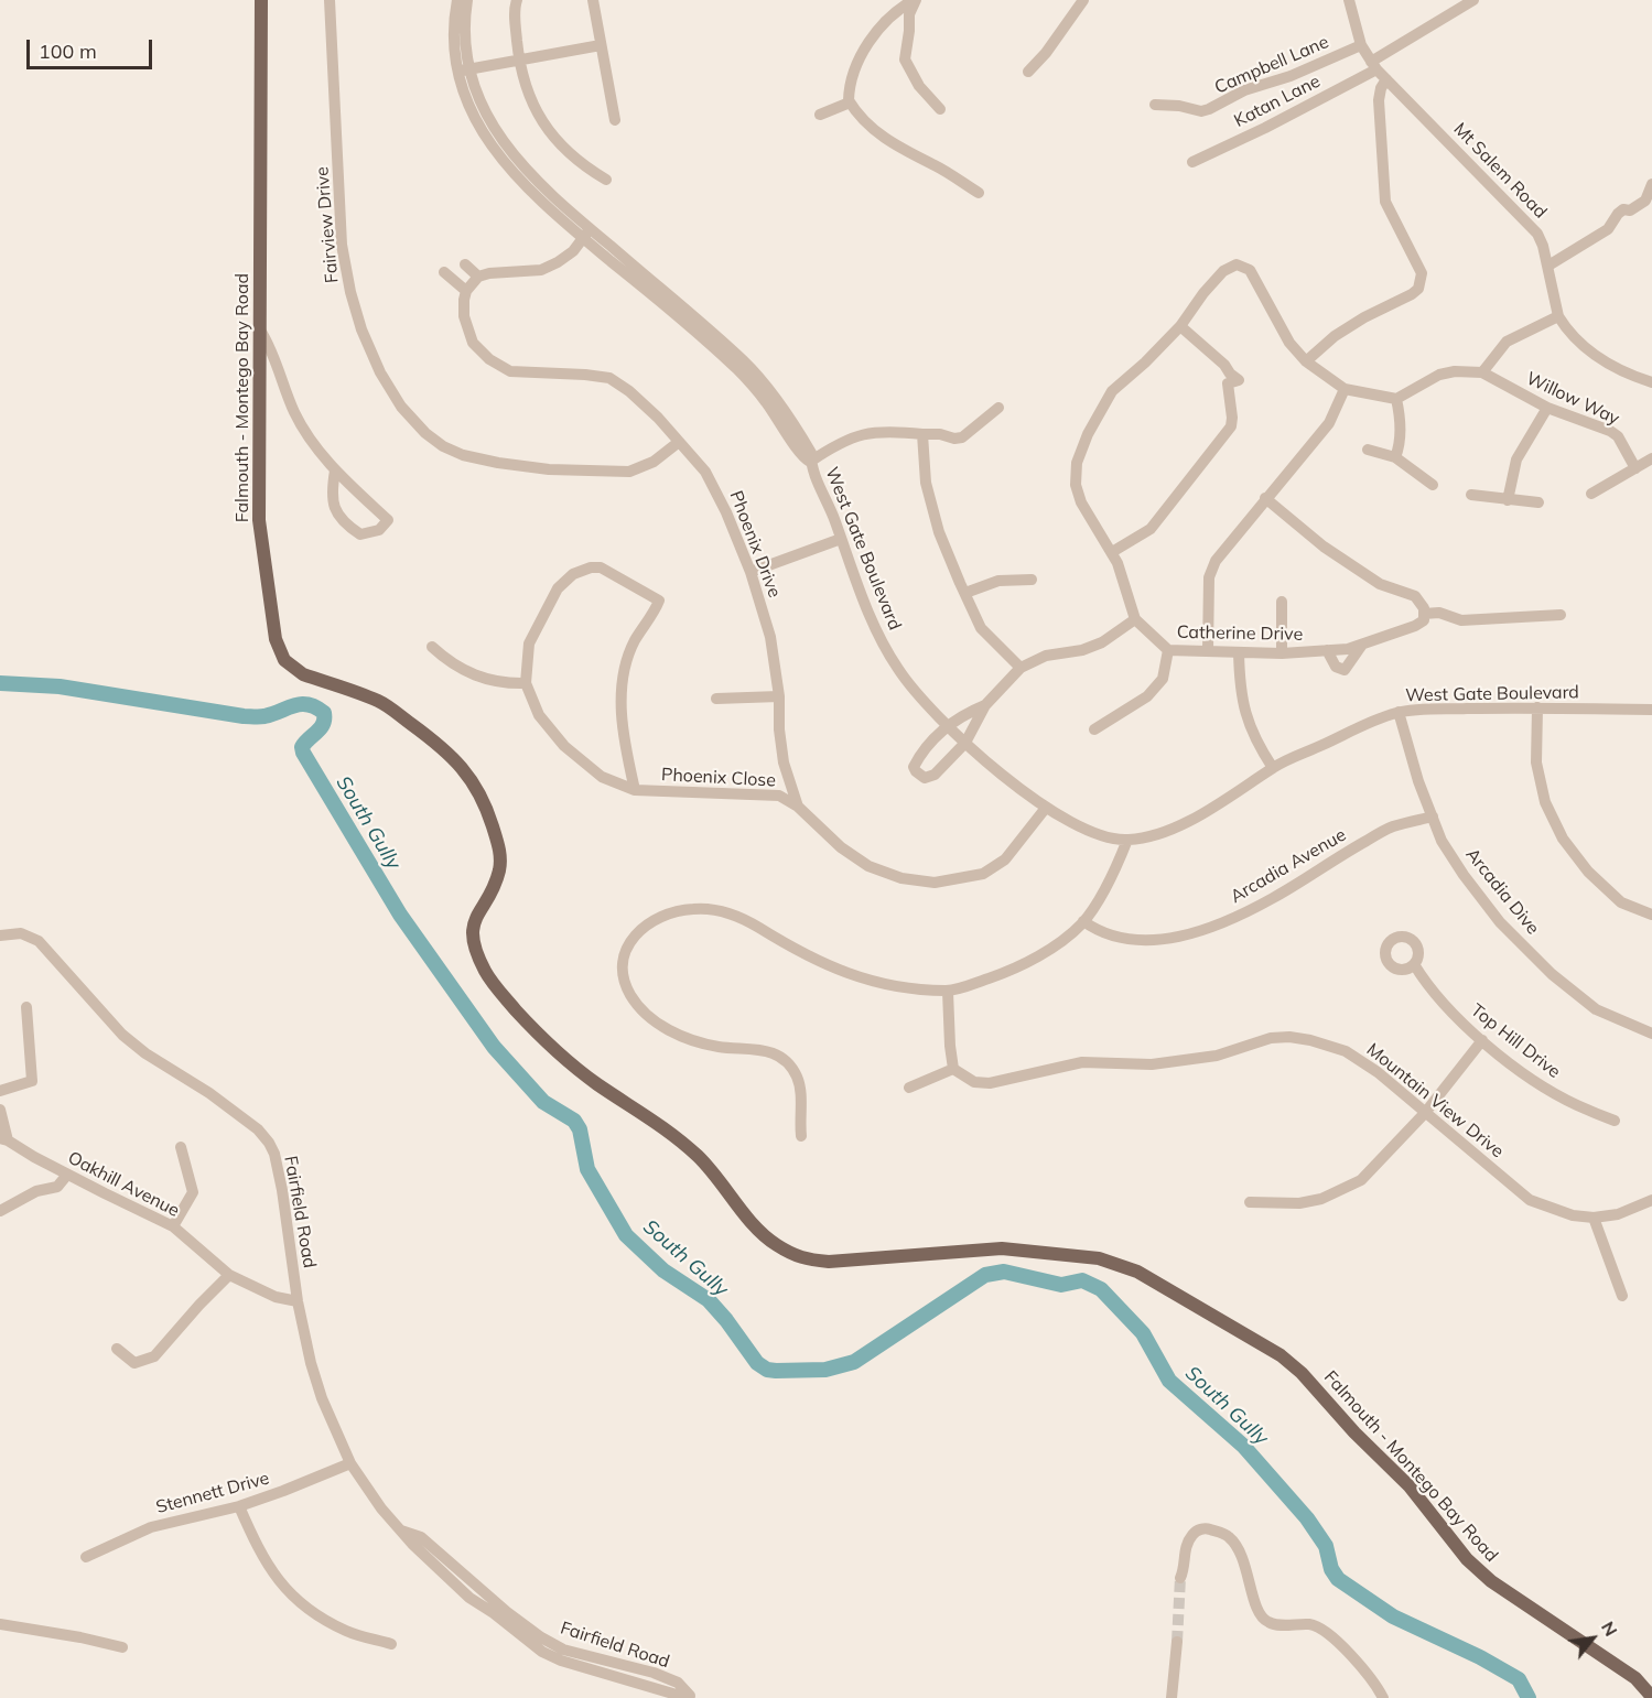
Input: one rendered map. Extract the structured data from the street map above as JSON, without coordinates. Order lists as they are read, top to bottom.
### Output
{
  "streets": {
    "main road": ["Falmouth - Montego Bay Road"],
    "street": [
      "Campbell Lane",
      "Katan Lane",
      "Mt Salem Road",
      "Fairview Drive",
      "Willow Way",
      "Phoenix Drive",
      "West Gate Boulevard",
      "Catherine Drive",
      "Phoenix Close",
      "Arcadia Avenue",
      "Arcadia Dive",
      "Top Hill Drive",
      "Mountain View Drive",
      "Oakhill Avenue",
      "Fairfield Road",
      "Stennett Drive"
    ]
  },
  "crossings": [
    ["Campbell Lane", "Mt Salem Road"],
    ["Katan Lane", "Mt Salem Road"],
    ["Fairview Drive", "Phoenix Drive"],
    ["Phoenix Drive", "West Gate Boulevard"],
    ["Phoenix Drive", "Phoenix Close"],
    ["West Gate Boulevard", "Arcadia Dive"],
    ["Arcadia Avenue", "Arcadia Dive"],
    ["Oakhill Avenue", "Fairfield Road"],
    ["Fairfield Road", "Stennett Drive"]
  ],
  "water": ["South Gully"],
  "scale_bar": "100 m",
  "north": "top right"
}
